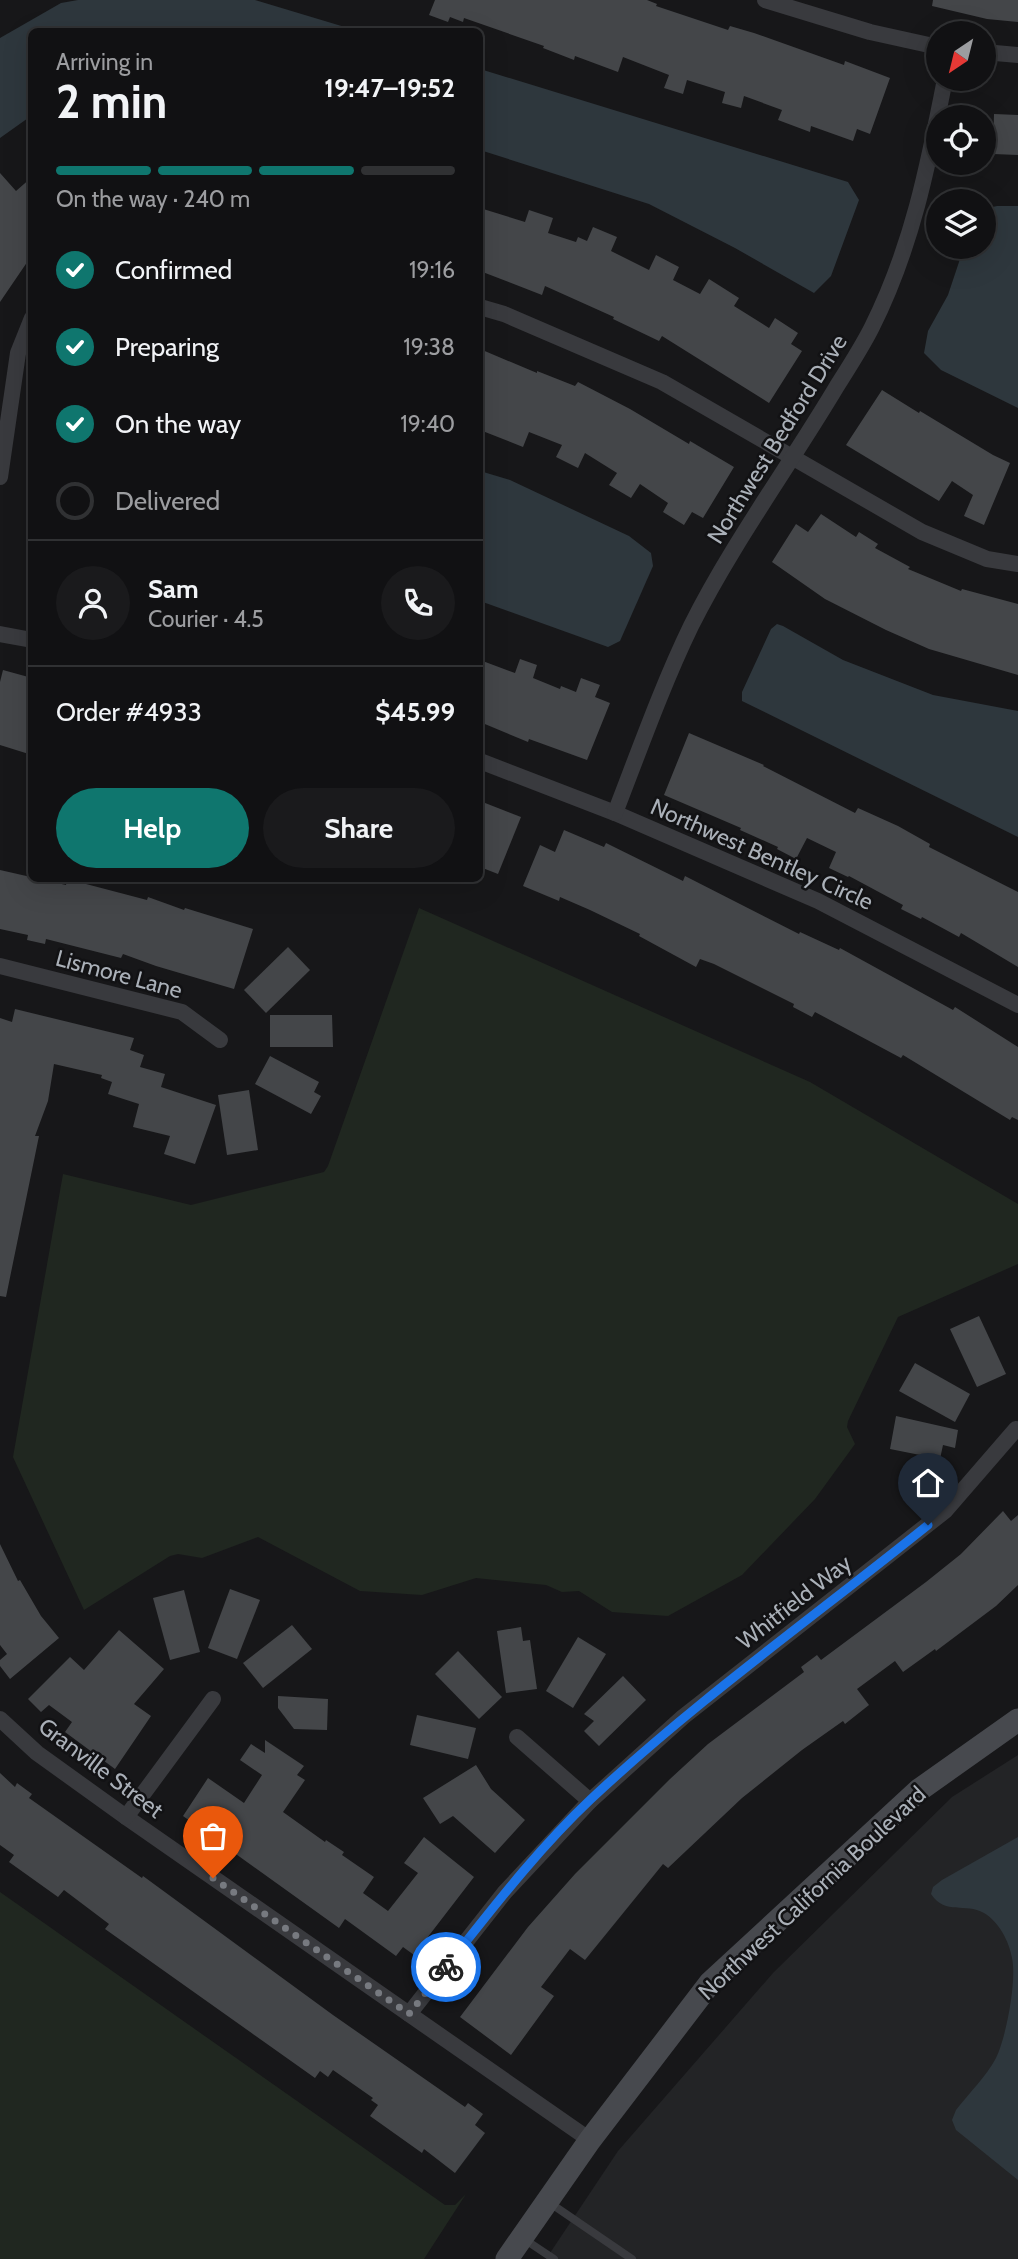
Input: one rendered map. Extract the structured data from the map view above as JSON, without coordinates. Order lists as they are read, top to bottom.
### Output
{
  "streets": {
    "street": [
      "Northwest Bedford Drive",
      "Northwest Bentley Circle",
      "Lismore Lane",
      "Whitfield Way",
      "Granville Street",
      "Northwest California Boulevard"
    ]
  },
  "crossings": [
    ["Northwest Bedford Drive", "Northwest Bentley Circle"],
    ["Whitfield Way", "Granville Street"],
    ["Granville Street", "Northwest California Boulevard"]
  ],
  "north": "bottom left",
  "page": {
    "heading": ["2 min", "Arriving in", "19:47–19:52"],
    "panel": [
      "Sam",
      "Courier · 4.5",
      "Order #4933",
      "$45.99"
    ],
    "bar": "On the way · 240 m",
    "list": [
      ["Confirmed", "19:16"],
      ["Preparing", "19:38"],
      ["On the way", "19:40"],
      "Delivered"
    ],
    "buttons": ["Help", "Share"]
  }
}
